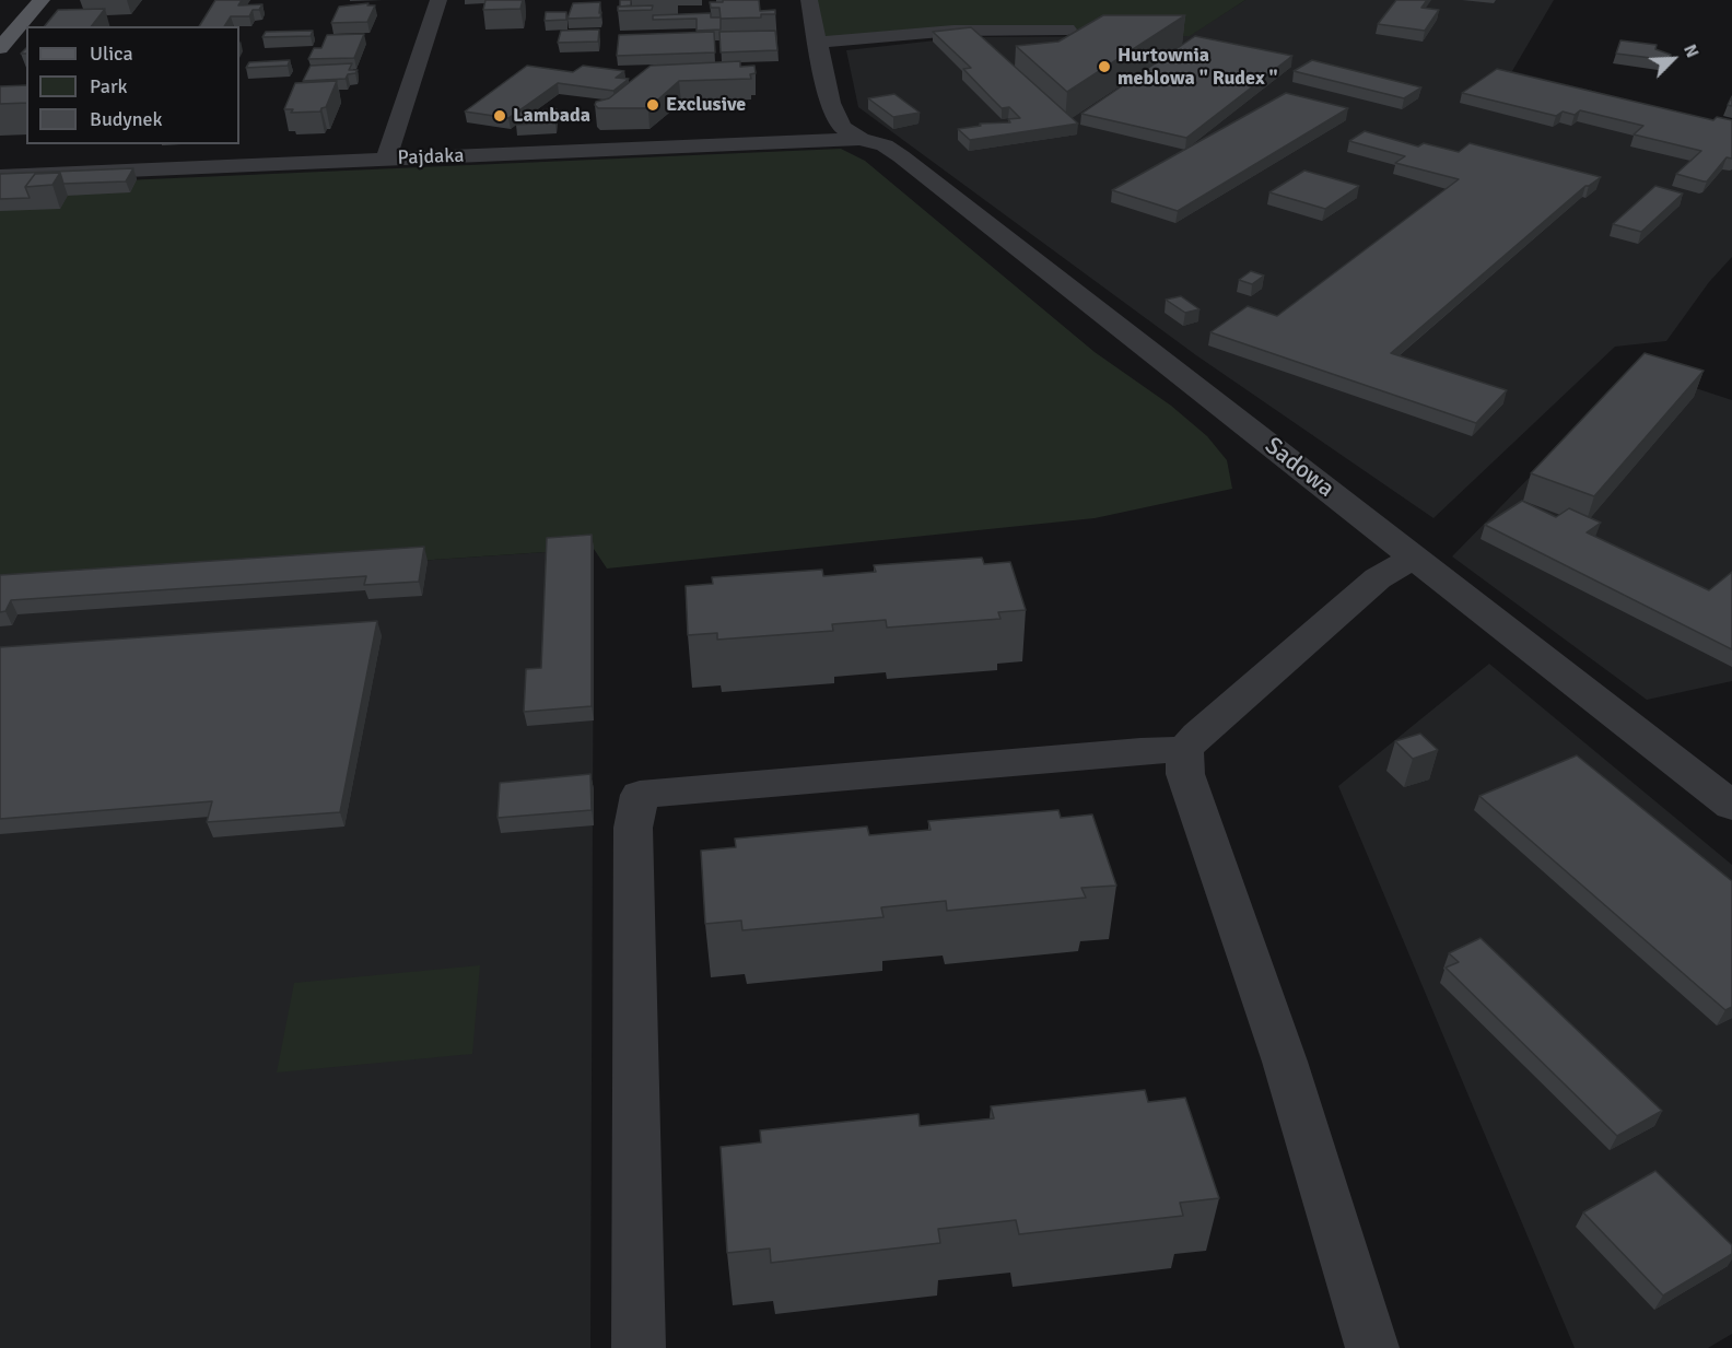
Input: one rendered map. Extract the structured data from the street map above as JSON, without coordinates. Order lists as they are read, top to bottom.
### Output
{
  "streets": {
    "street": ["Pajdaka", "Sadowa"]
  },
  "crossings": [
    ["Pajdaka", "Sadowa"]
  ],
  "places": ["Hurtownia meblowa \" Rudex \"", "Exclusive", "Lambada"],
  "legend": ["Ulica", "Park", "Budynek"],
  "north": "top right"
}
